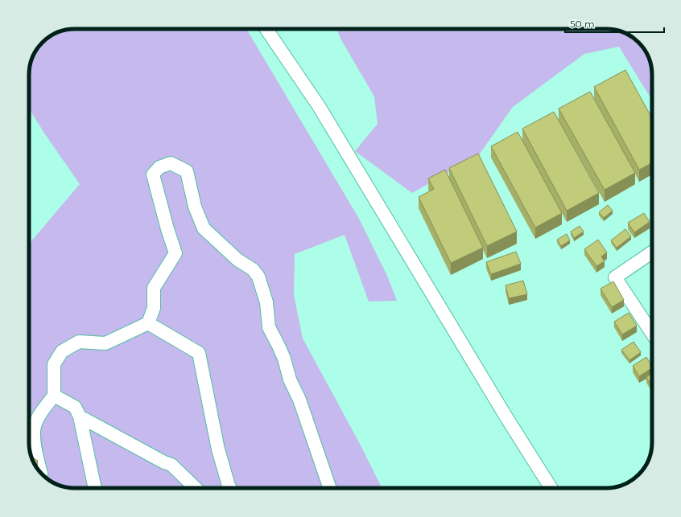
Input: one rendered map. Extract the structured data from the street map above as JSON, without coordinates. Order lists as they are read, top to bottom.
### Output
{
  "scale_bar": "50 m"
}
